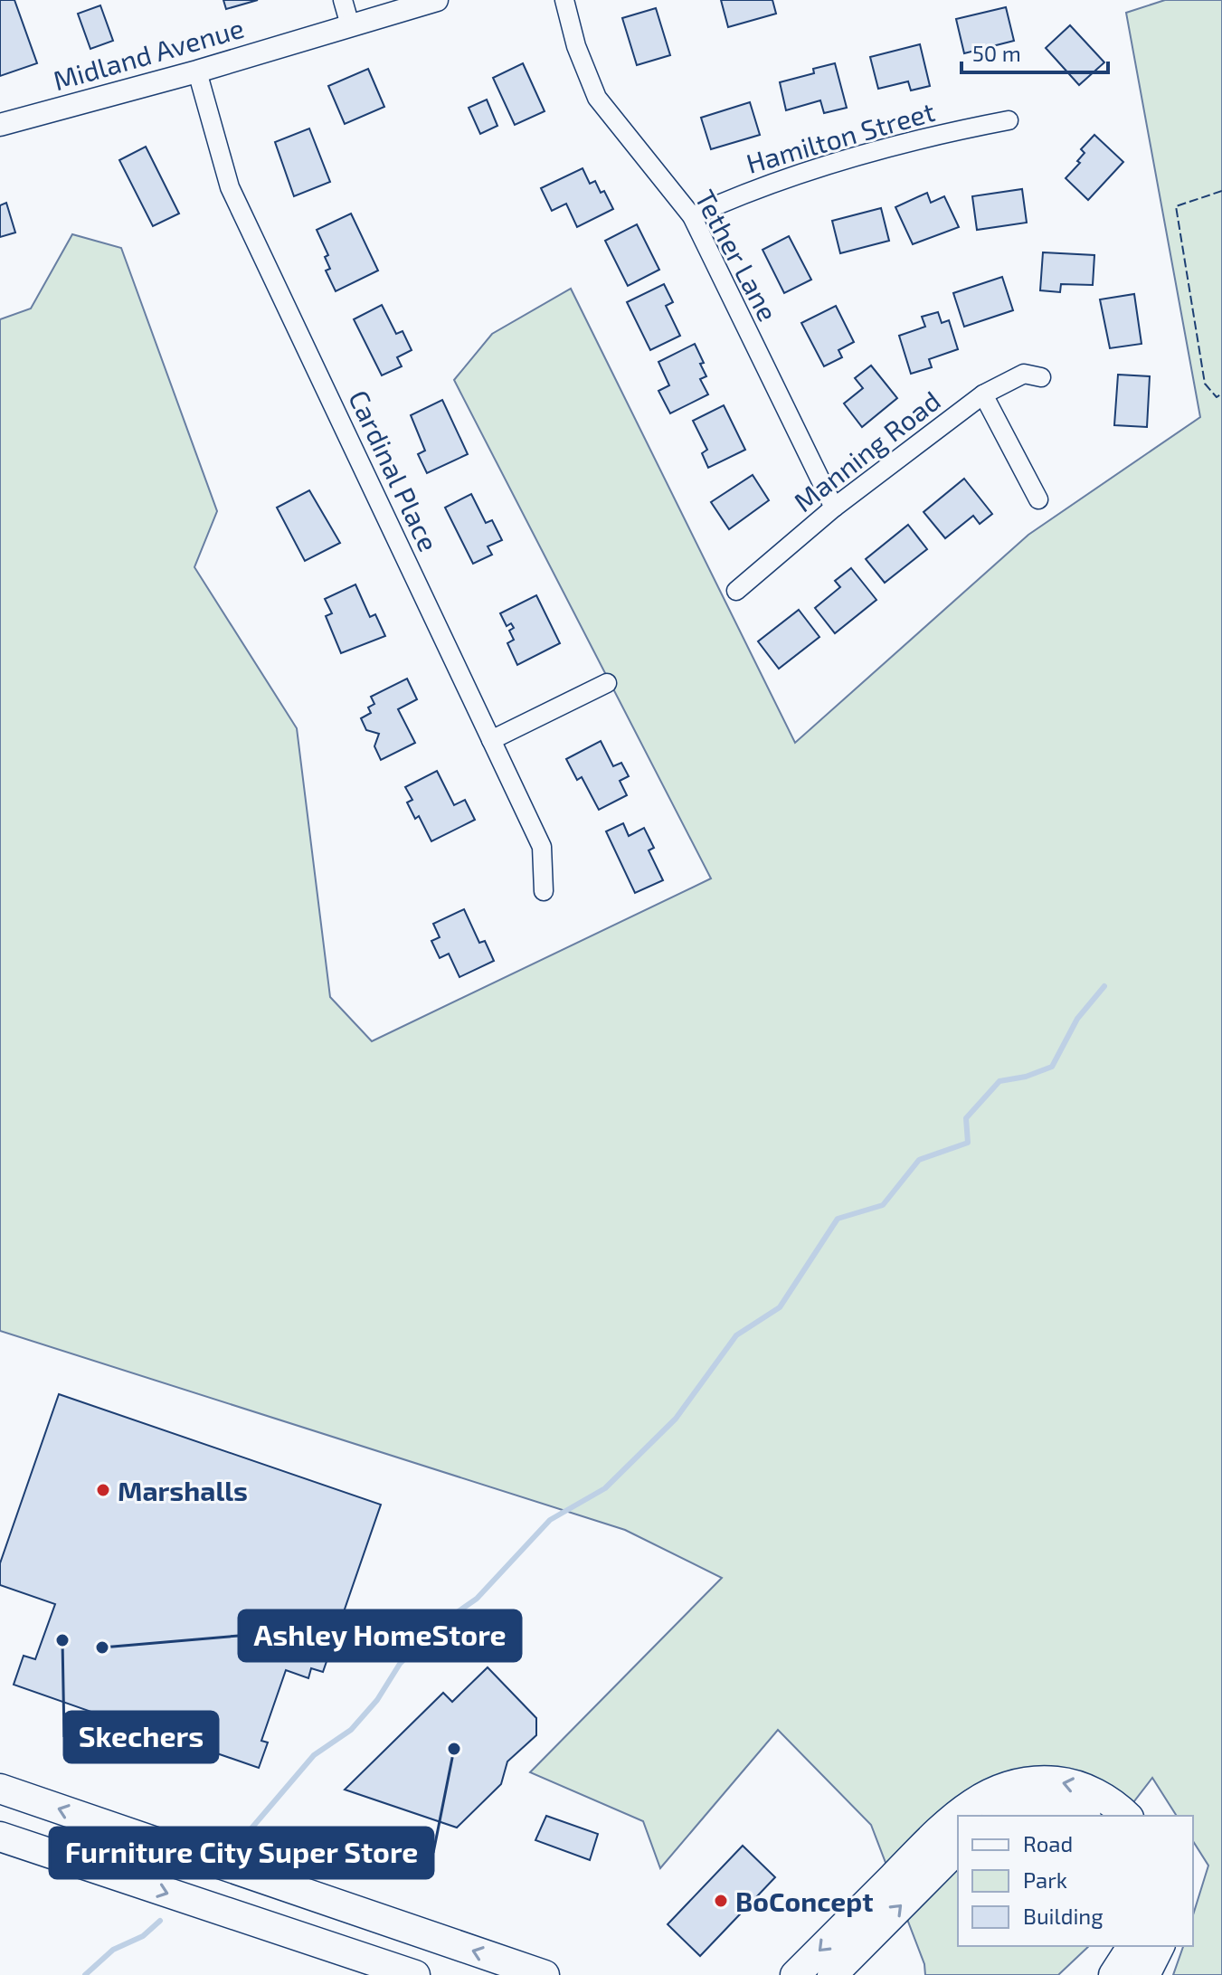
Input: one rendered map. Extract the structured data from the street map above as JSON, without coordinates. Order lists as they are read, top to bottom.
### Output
{
  "streets": {
    "street": [
      "Midland Avenue",
      "Hamilton Street",
      "Tether Lane",
      "Manning Road",
      "Cardinal Place"
    ]
  },
  "crossings": [
    ["Midland Avenue", "Cardinal Place"],
    ["Hamilton Street", "Tether Lane"],
    ["Tether Lane", "Manning Road"]
  ],
  "places": [
    "Marshalls",
    "Skechers",
    "Ashley HomeStore",
    "Furniture City Super Store",
    "BoConcept"
  ],
  "legend": ["Road", "Park", "Building"],
  "scale_bar": "50 m"
}
